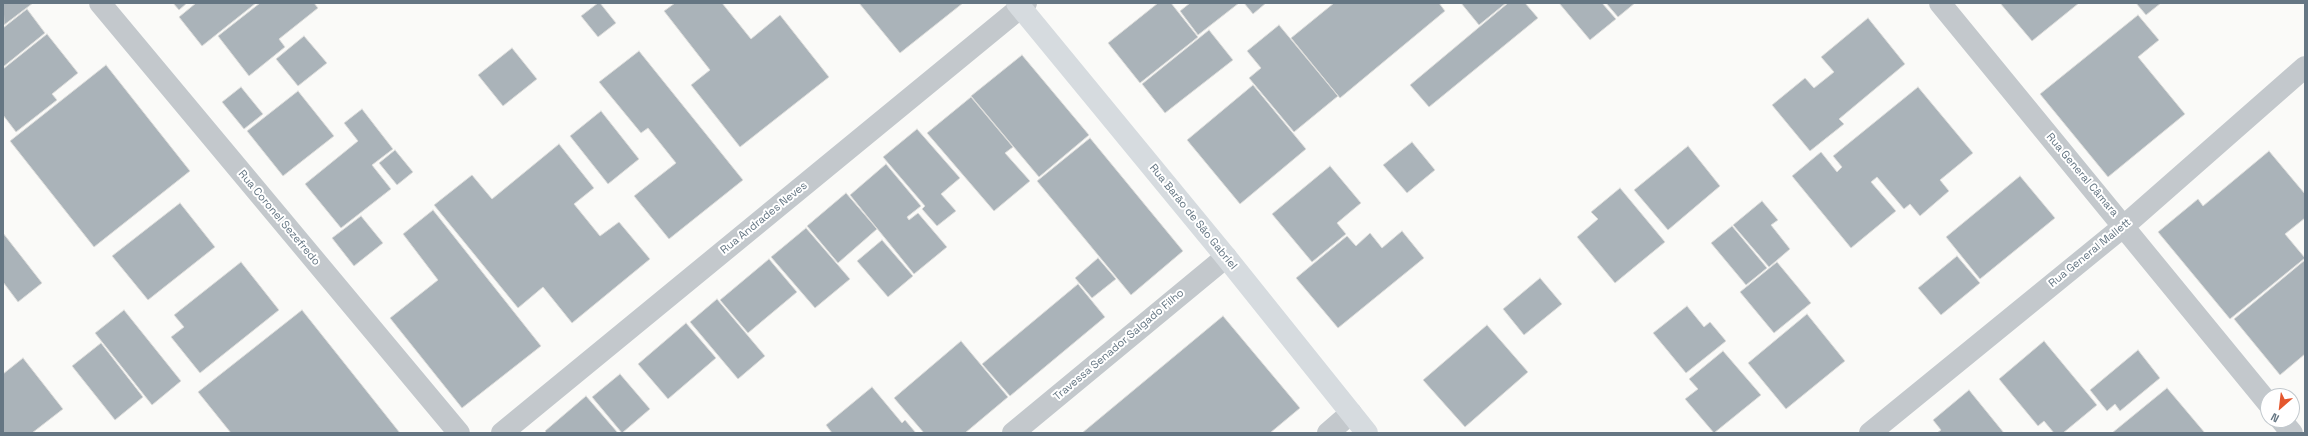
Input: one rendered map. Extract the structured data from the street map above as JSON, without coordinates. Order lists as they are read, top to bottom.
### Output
{
  "streets": {
    "main road": ["Rua Barão de São Gabriel"],
    "street": [
      "Rua General Câmara",
      "Rua Coronel Sezefredo",
      "Rua Andrades Neves",
      "Rua General Mallett",
      "Travessa Senador Salgado Filho"
    ]
  },
  "crossings": [
    ["Rua General Câmara", "Rua General Mallett"],
    ["Rua Barão de São Gabriel", "Rua Andrades Neves"],
    ["Rua Barão de São Gabriel", "Travessa Senador Salgado Filho"]
  ],
  "north": "bottom left"
}
